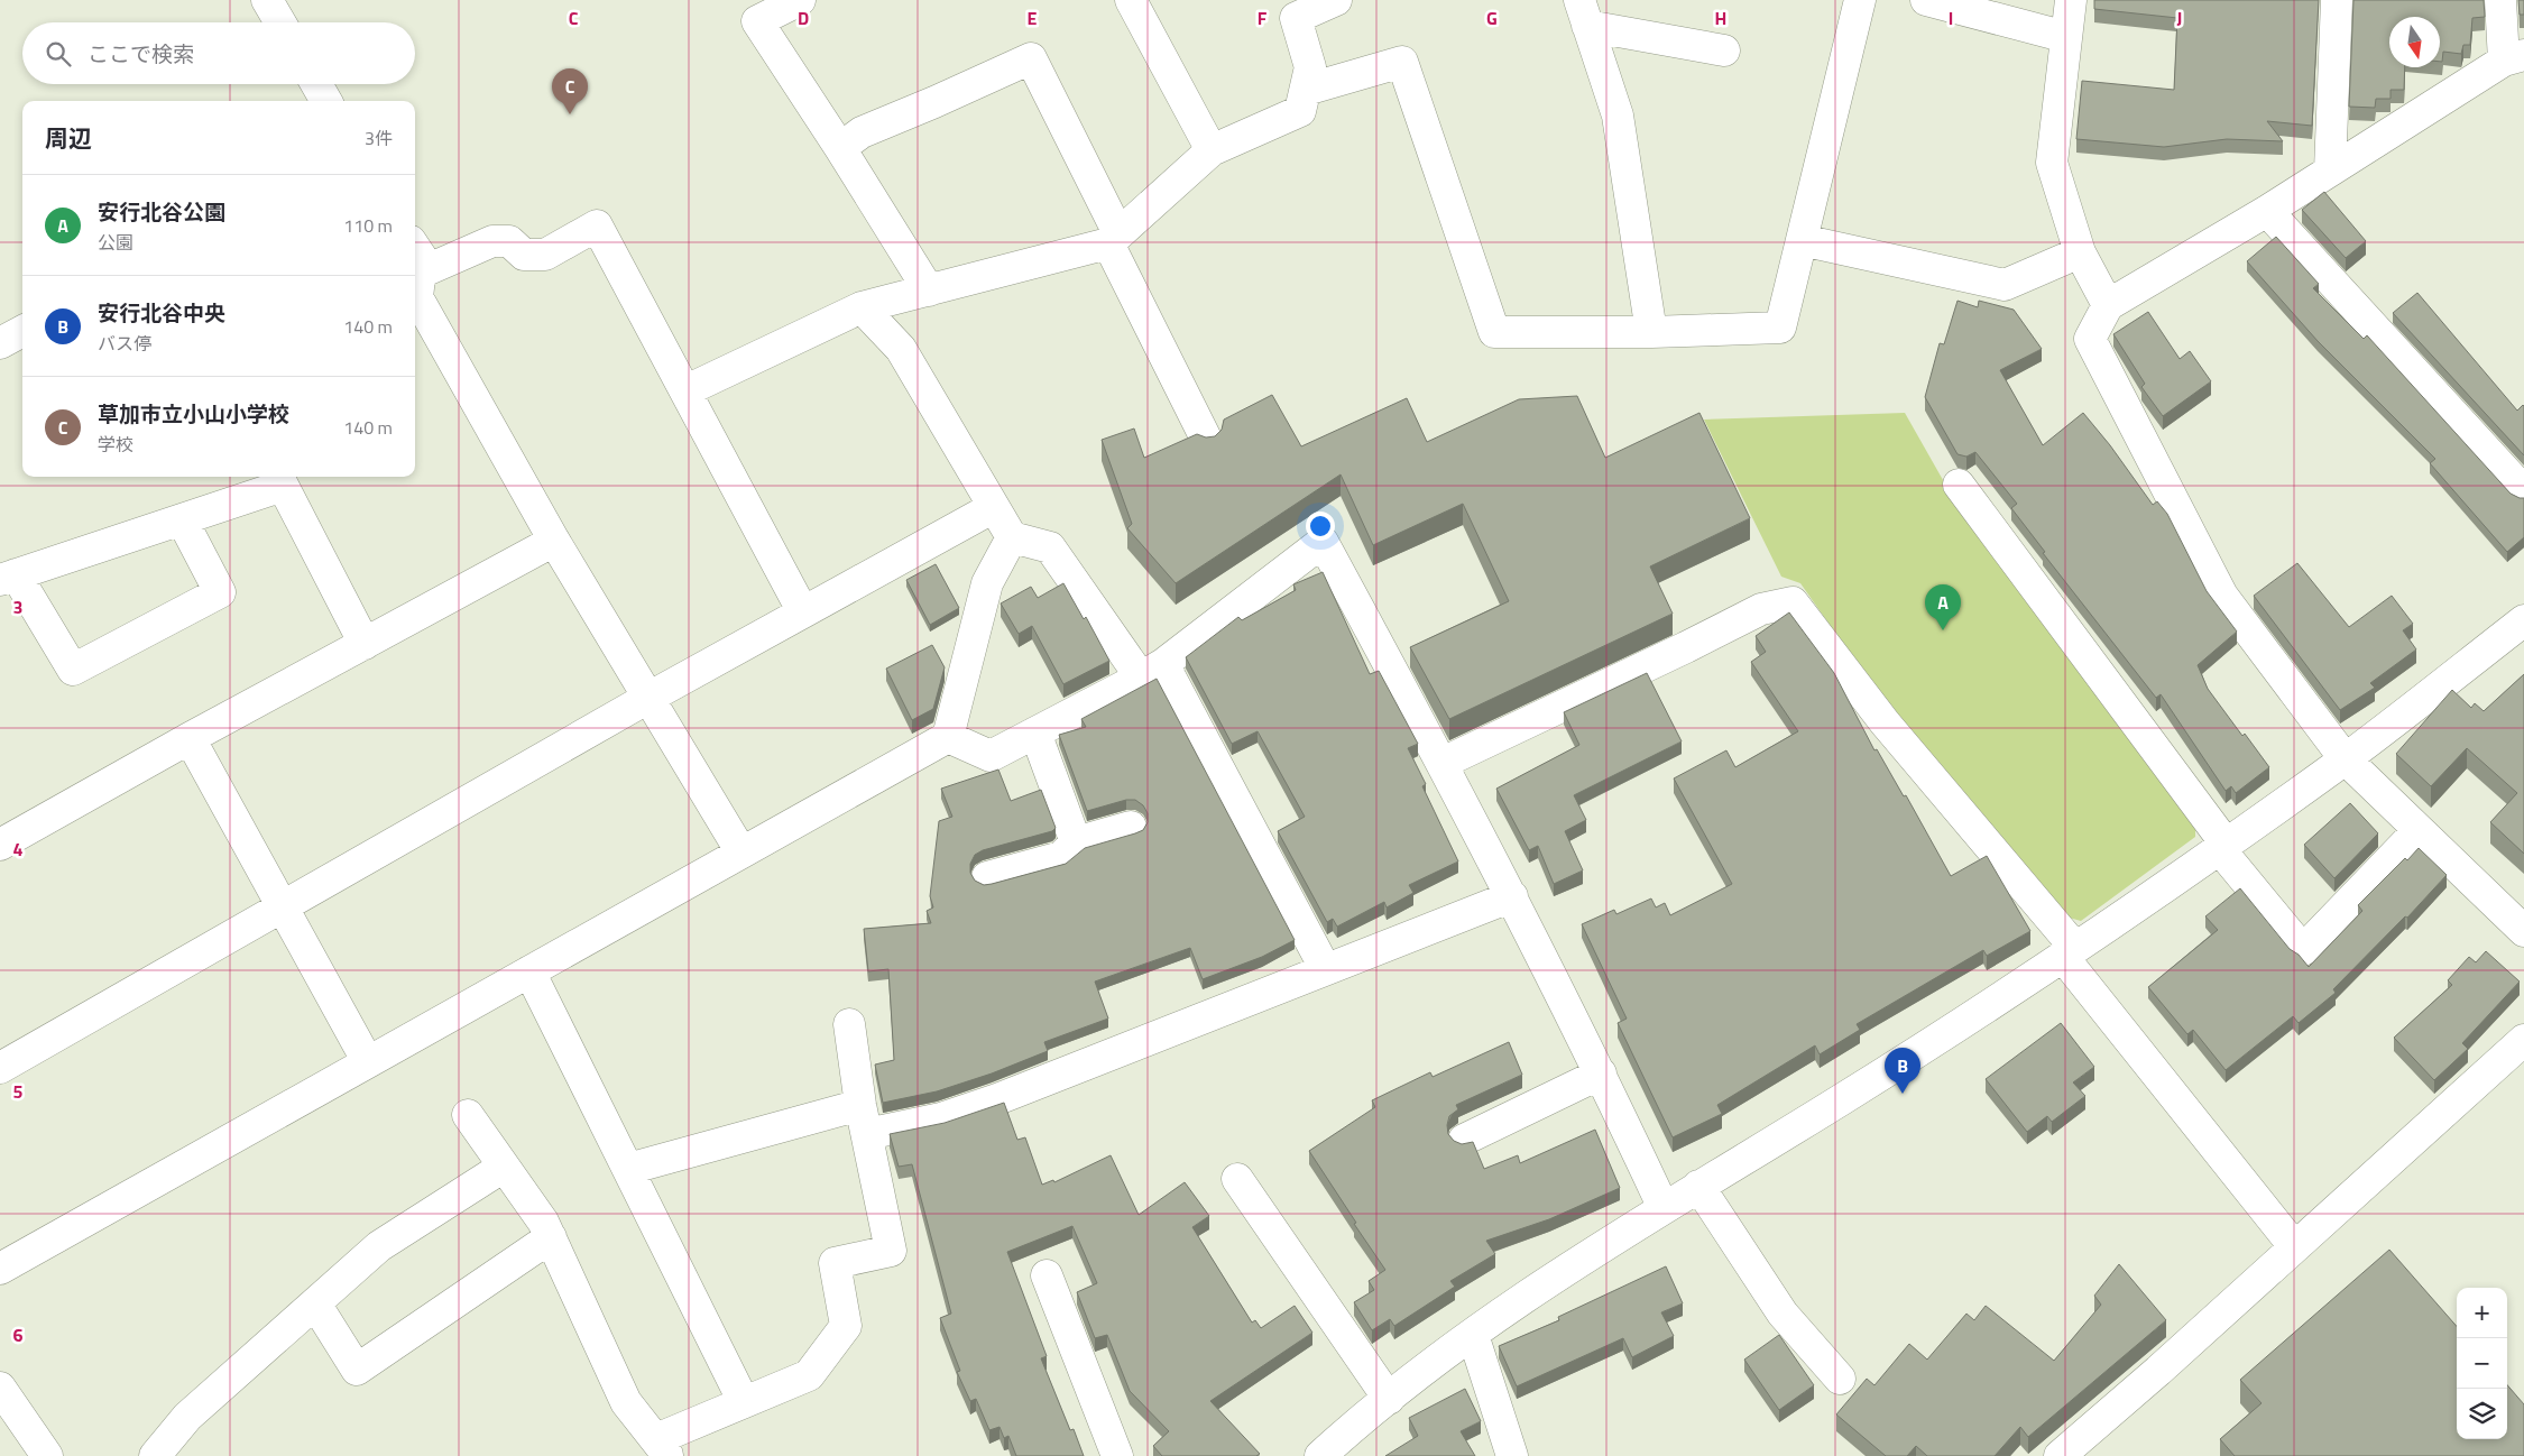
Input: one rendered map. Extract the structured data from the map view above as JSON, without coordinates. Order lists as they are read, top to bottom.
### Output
{
  "north": "bottom",
  "page": {
    "search": "ここで検索",
    "pins": ["C", "A", "B"],
    "heading": ["周辺", "3件"],
    "list": [
      {
        "mark": "A",
        "name": "安行北谷公園",
        "note": "公園",
        "value": "110 m"
      },
      {
        "mark": "B",
        "name": "安行北谷中央",
        "note": "バス停",
        "value": "140 m"
      },
      {
        "mark": "C",
        "name": "草加市立小山小学校",
        "note": "学校",
        "value": "140 m"
      }
    ],
    "map_buttons": ["+", "−"]
  },
  "grid": {
    "columns": [
      "C",
      "D",
      "E",
      "F",
      "G",
      "H",
      "I",
      "J"
    ],
    "rows": [
      "3",
      "4",
      "5",
      "6"
    ]
  }
}
